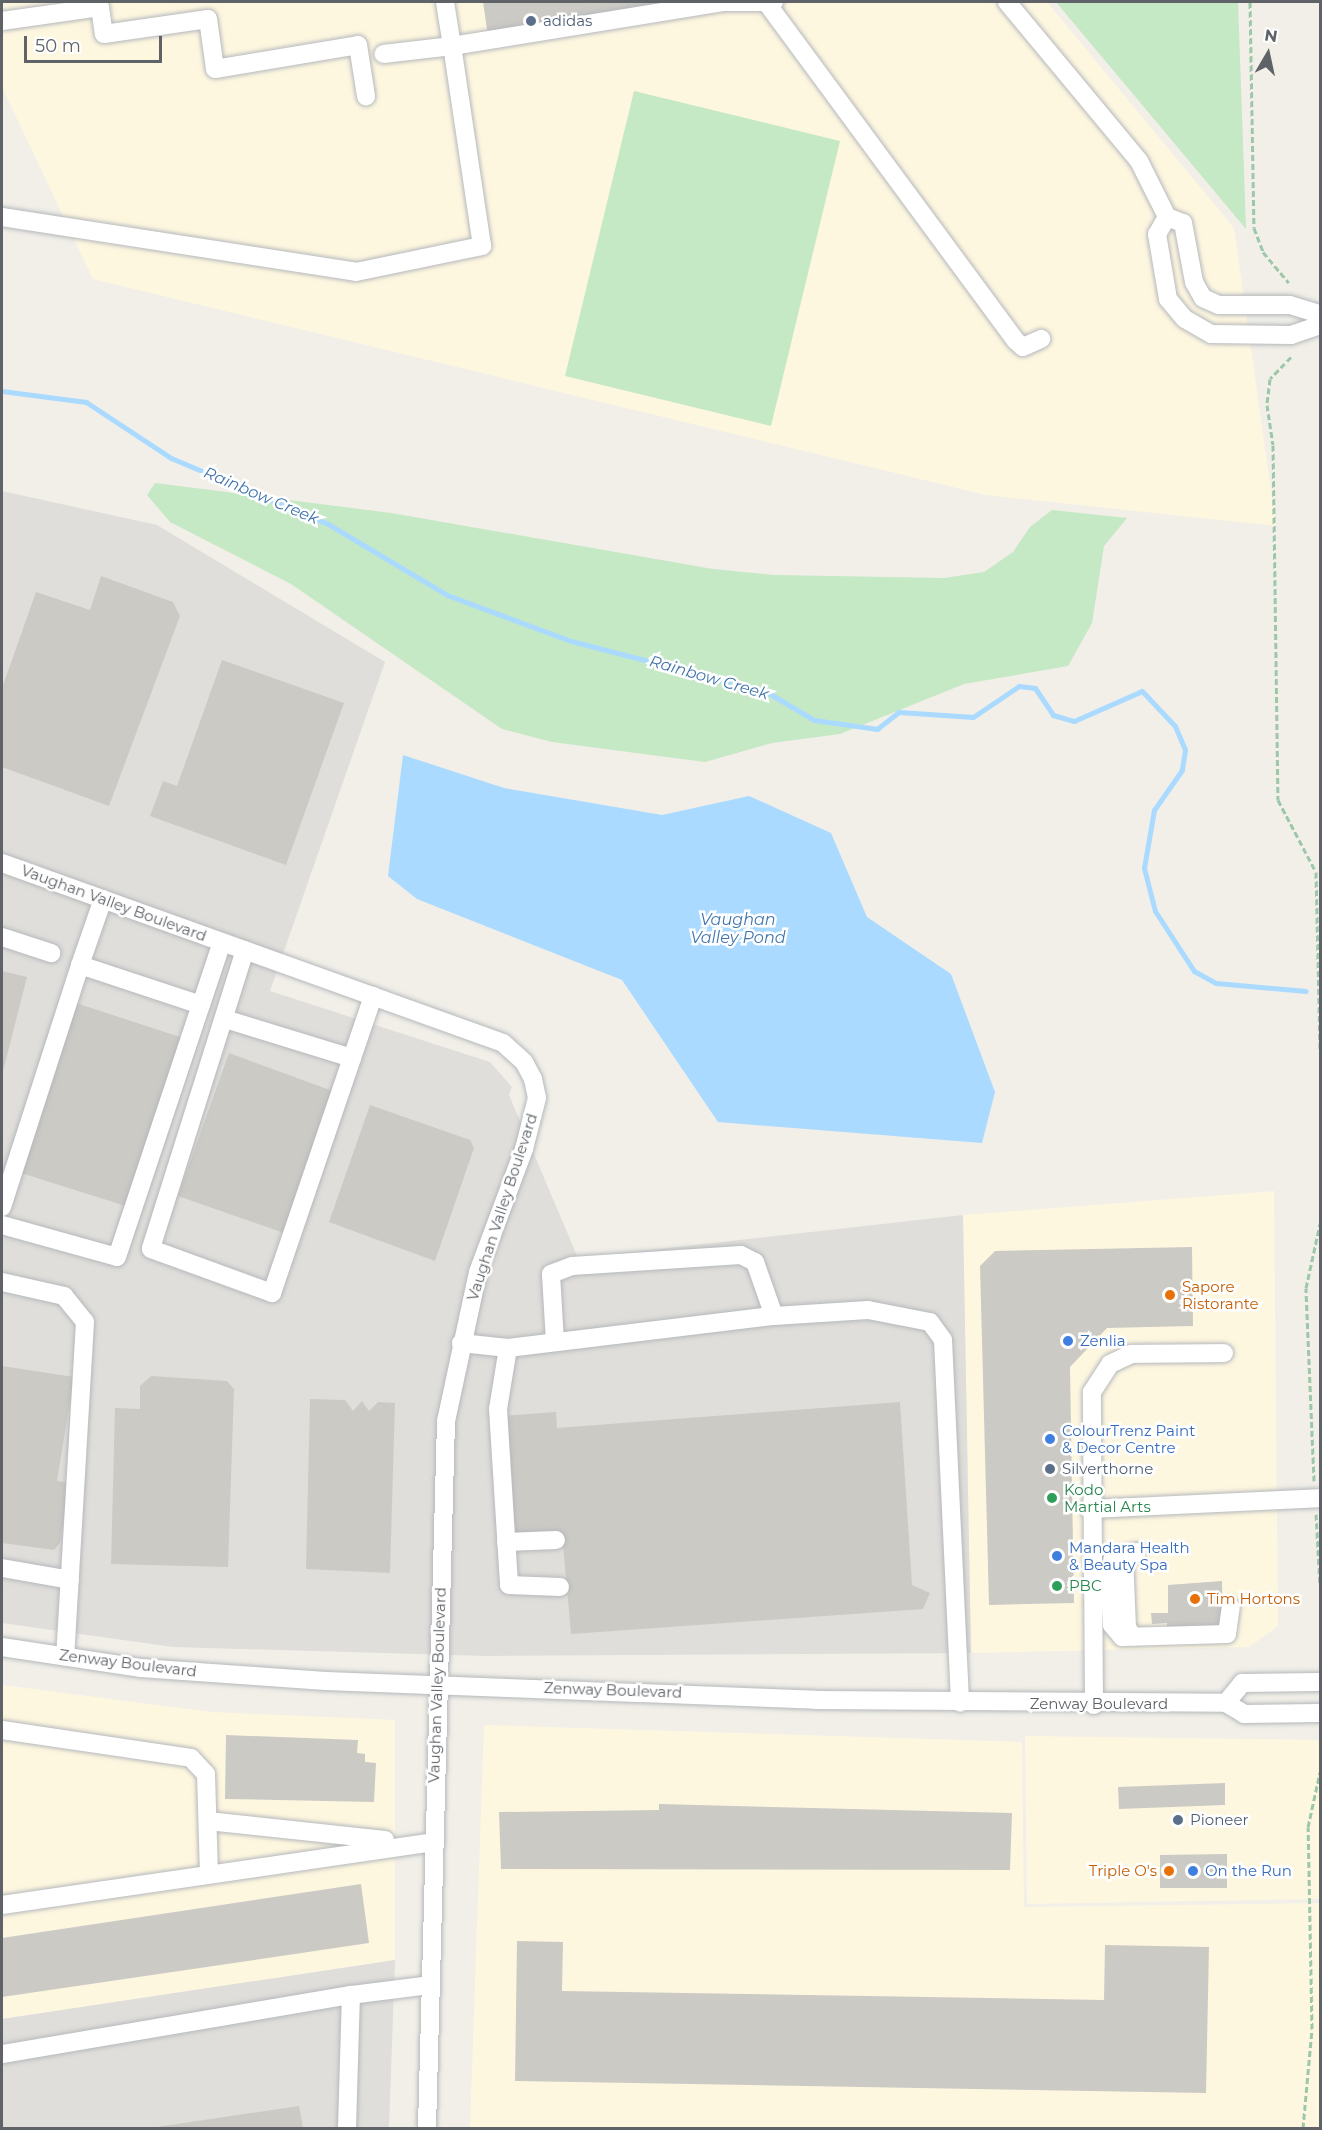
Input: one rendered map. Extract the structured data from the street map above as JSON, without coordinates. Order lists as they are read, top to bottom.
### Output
{
  "streets": {
    "street": ["Vaughan Valley Boulevard", "Zenway Boulevard"]
  },
  "crossings": [
    ["Vaughan Valley Boulevard", "Zenway Boulevard"]
  ],
  "water": ["Rainbow Creek", "Vaughan Valley Pond"],
  "places": [
    "adidas",
    "Sapore Ristorante",
    "Zenlia",
    "ColourTrenz Paint & Decor Centre",
    "Silverthorne",
    "Kodo Martial Arts",
    "Mandara Health & Beauty Spa",
    "PBC",
    "Tim Hortons",
    "Pioneer",
    "Triple O's",
    "On the Run"
  ],
  "scale_bar": "50 m",
  "north": "top"
}
